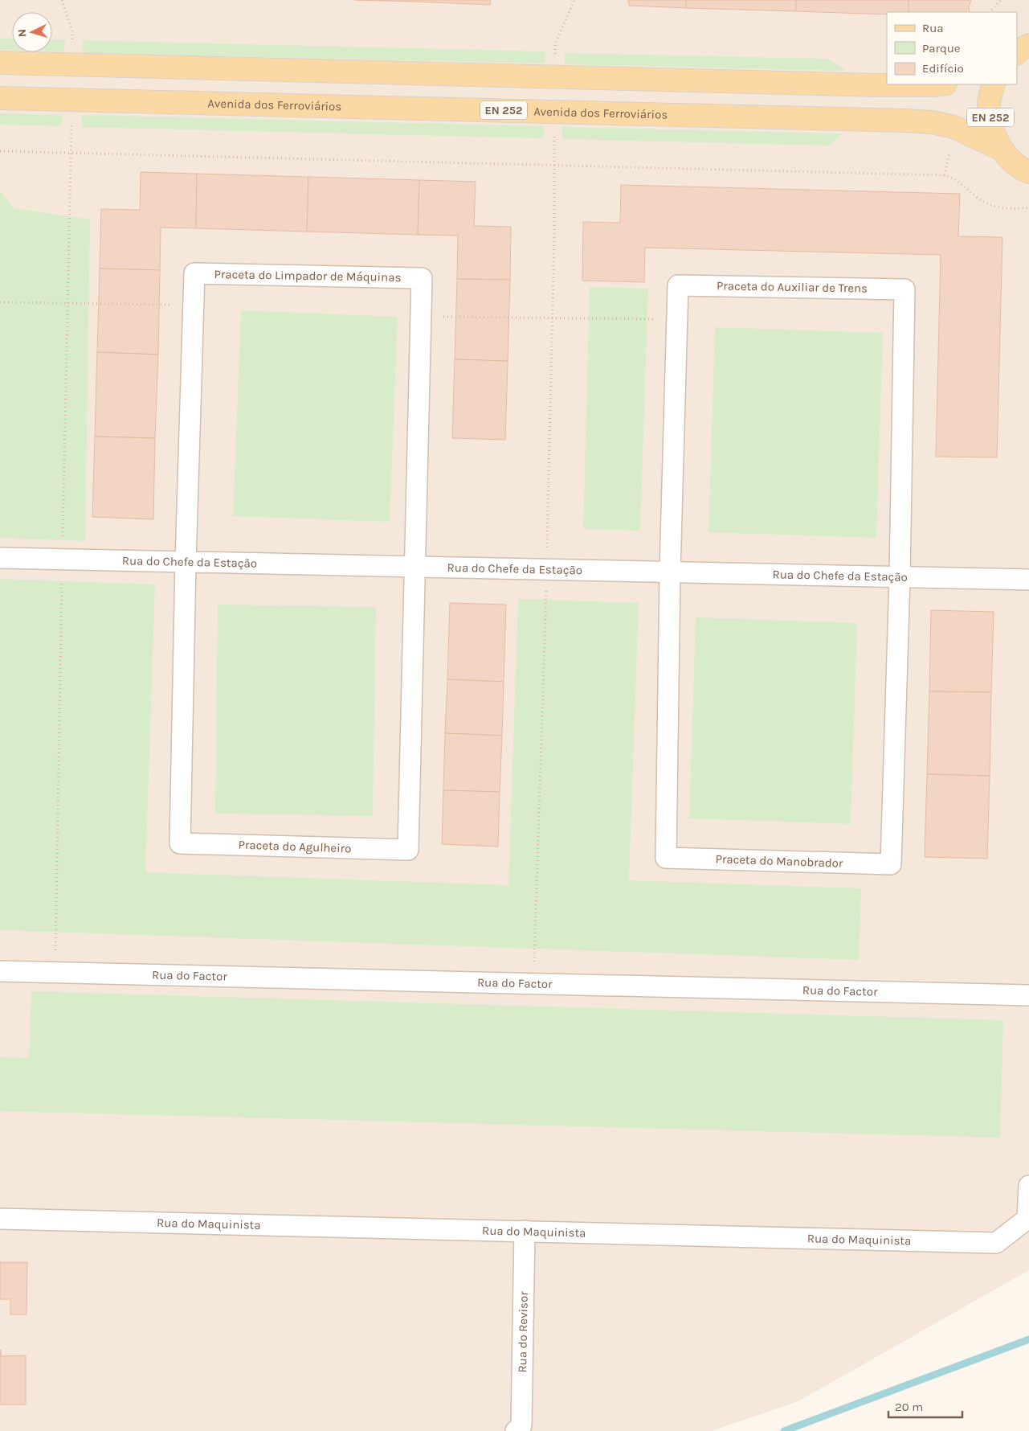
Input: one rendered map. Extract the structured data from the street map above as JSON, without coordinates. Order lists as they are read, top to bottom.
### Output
{
  "streets": {
    "main road": ["Avenida dos Ferroviários", "EN 252"],
    "street": [
      "Praceta do Limpador de Máquinas",
      "Praceta do Auxiliar de Trens",
      "Rua do Chefe da Estação",
      "Praceta do Agulheiro",
      "Praceta do Manobrador",
      "Rua do Factor",
      "Rua do Maquinista",
      "Rua do Revisor"
    ]
  },
  "crossings": [
    ["Praceta do Limpador de Máquinas", "Rua do Chefe da Estação"],
    ["Praceta do Limpador de Máquinas", "Praceta do Agulheiro"],
    ["Praceta do Auxiliar de Trens", "Rua do Chefe da Estação"],
    ["Praceta do Auxiliar de Trens", "Praceta do Manobrador"],
    ["Rua do Chefe da Estação", "Praceta do Agulheiro"],
    ["Rua do Chefe da Estação", "Praceta do Manobrador"],
    ["Rua do Maquinista", "Rua do Revisor"]
  ],
  "legend": ["Rua", "Parque", "Edifício"],
  "scale_bar": "20 m",
  "north": "left"
}
